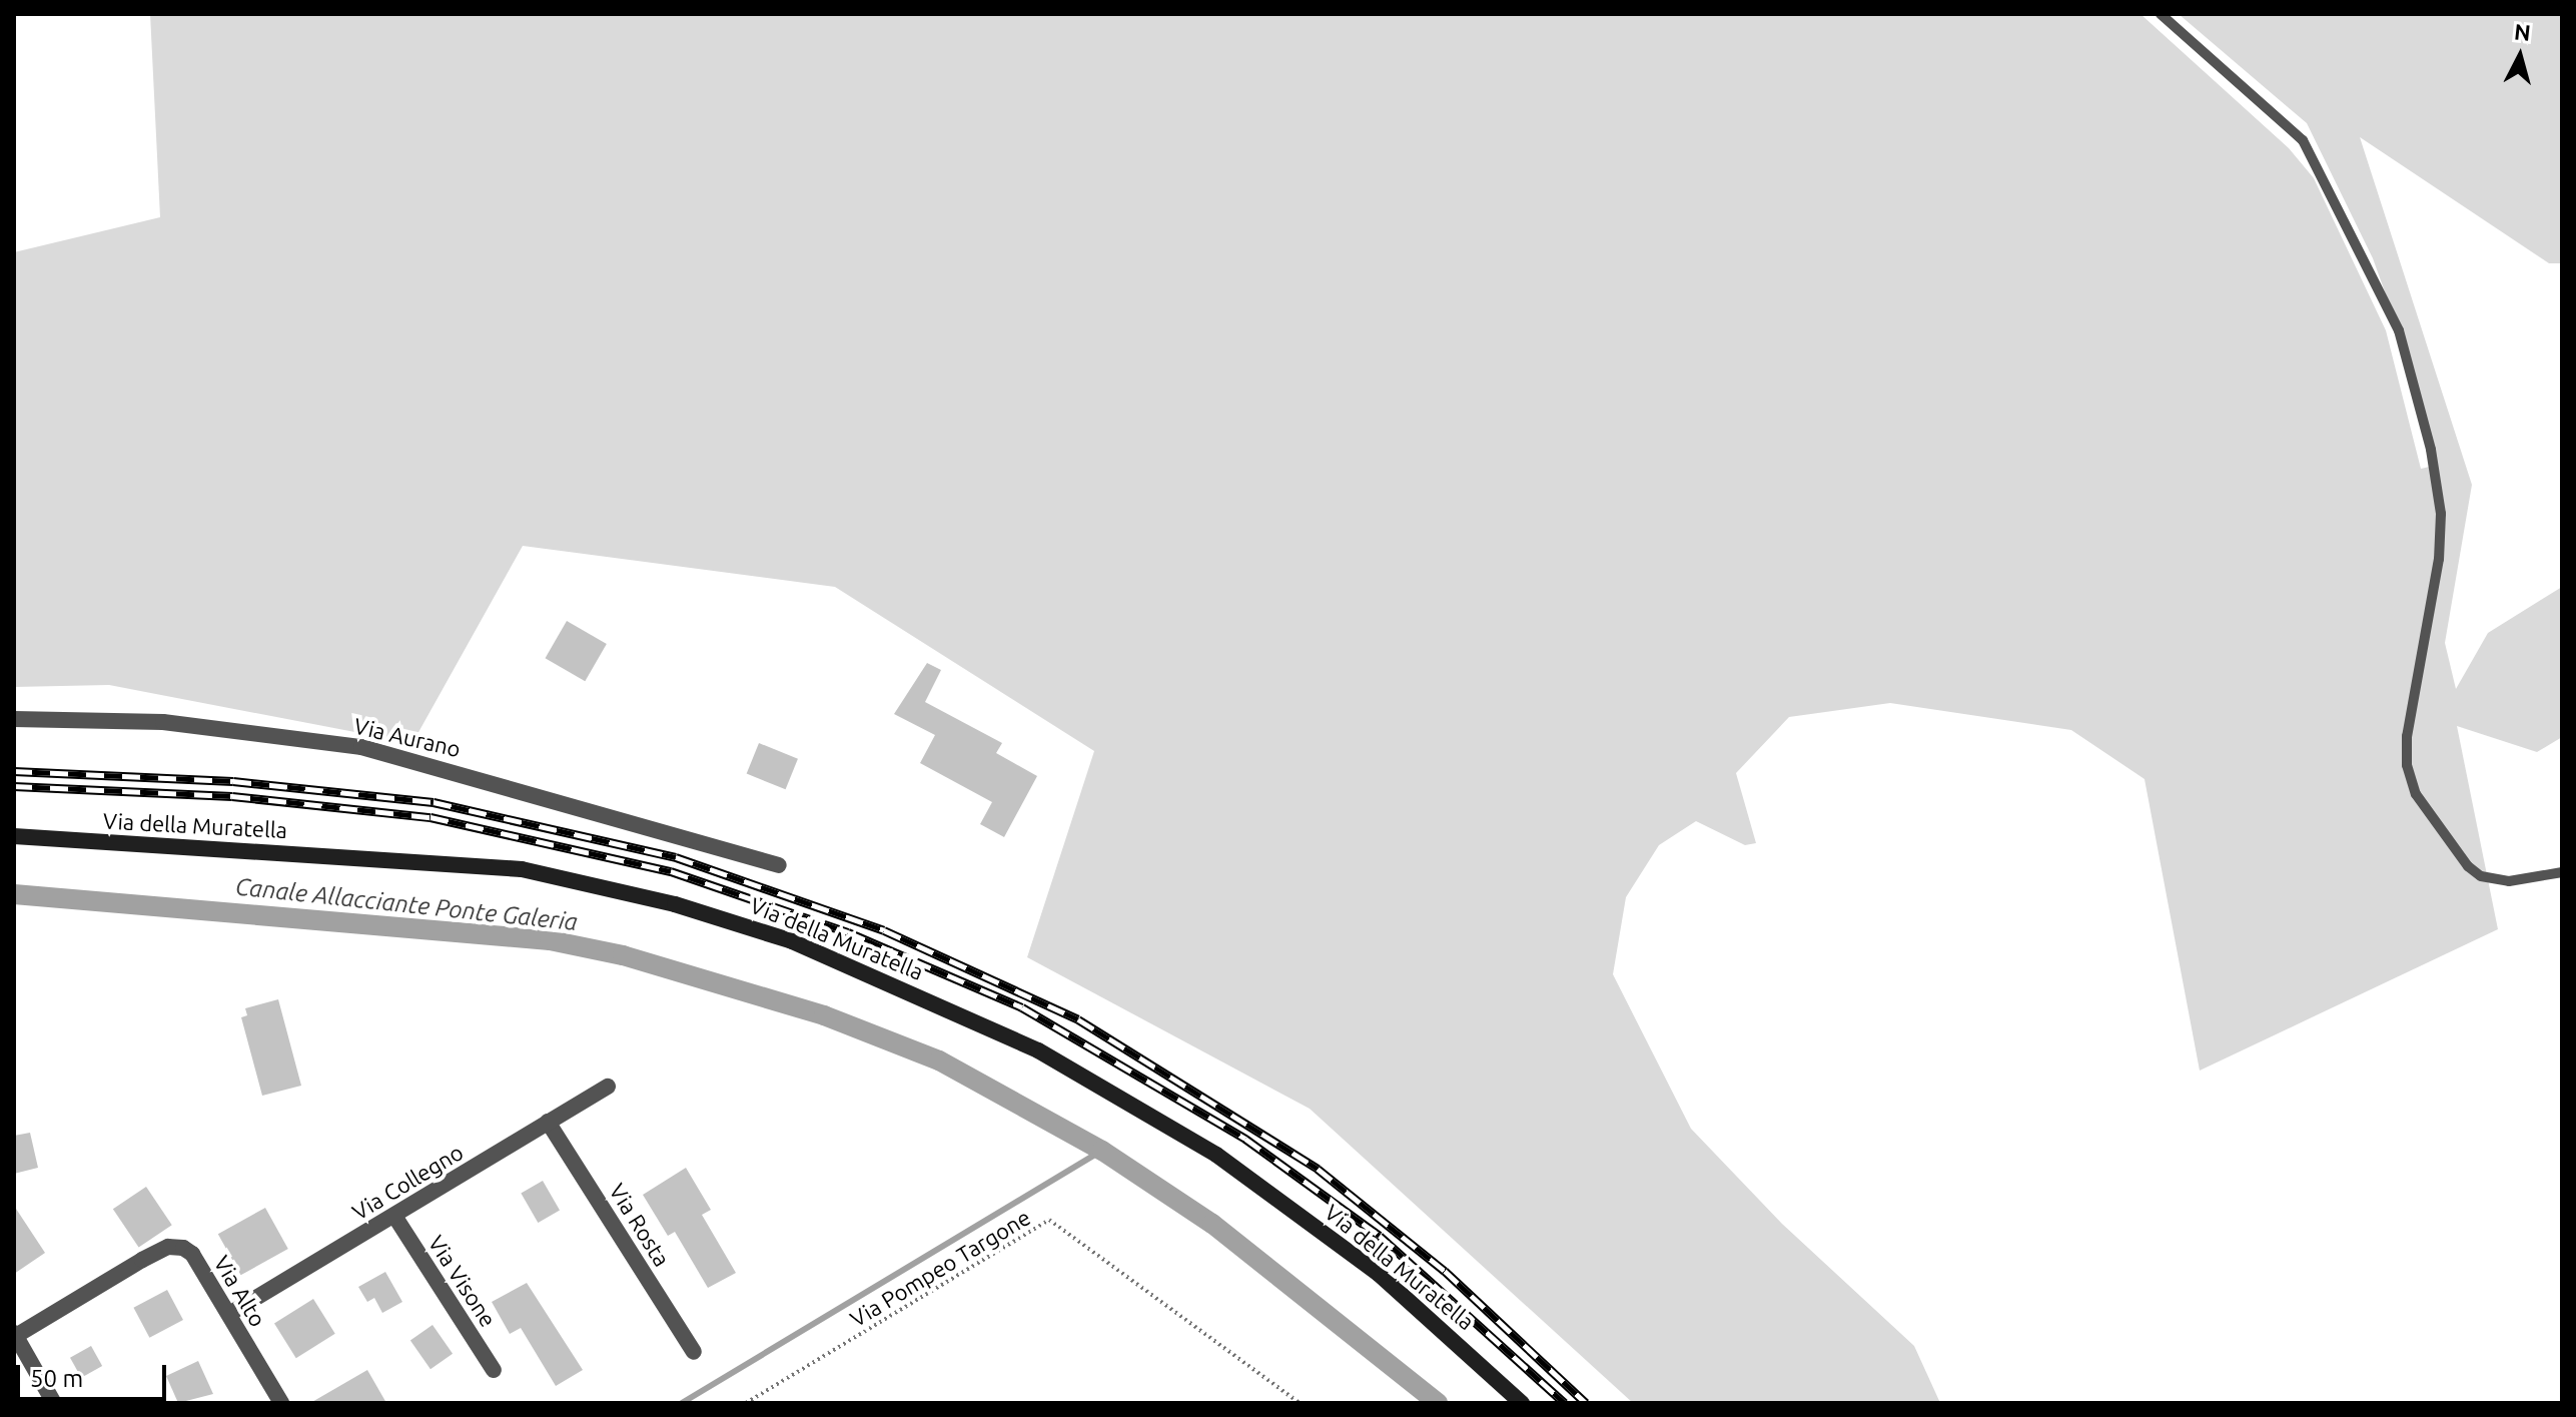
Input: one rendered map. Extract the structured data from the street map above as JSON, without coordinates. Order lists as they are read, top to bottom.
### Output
{
  "streets": {
    "street": [
      "Via Aurano",
      "Via della Muratella",
      "Via Collegno",
      "Via Rosta",
      "Via Visone",
      "Via Alto"
    ],
    "path": ["Via Pompeo Targone"]
  },
  "crossings": [
    ["Via Collegno", "Via Rosta"],
    ["Via Collegno", "Via Visone"],
    ["Via Collegno", "Via Alto"]
  ],
  "water": ["Canale Allacciante Ponte Galeria"],
  "scale_bar": "50 m",
  "north": "top"
}
